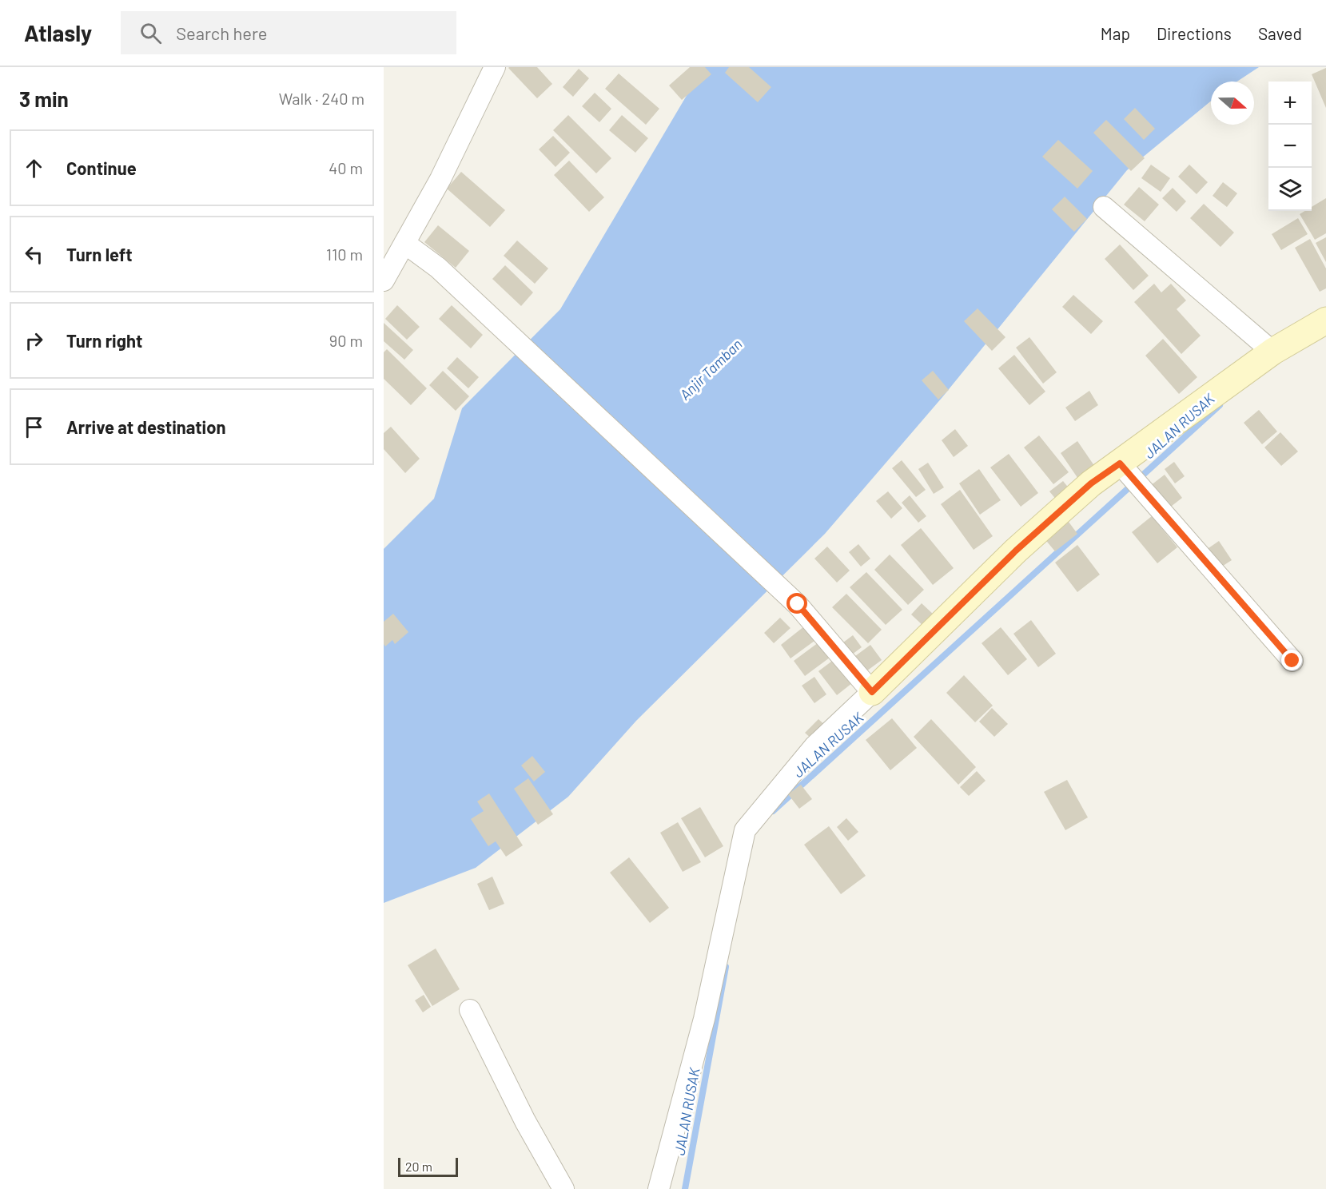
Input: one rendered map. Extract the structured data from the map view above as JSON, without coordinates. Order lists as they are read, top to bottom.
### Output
{
  "water": ["Anjir Tamban", "JALAN RUSAK"],
  "scale_bar": "20 m",
  "north": "right",
  "page": {
    "header": "Atlasly",
    "search": "Search here",
    "nav": ["Map", "Directions", "Saved"],
    "heading": ["3 min", "Walk · 240 m"],
    "map_buttons": ["+", "−"],
    "list": [
      ["Continue", "40 m"],
      ["Turn left", "110 m"],
      ["Turn right", "90 m"],
      "Arrive at destination"
    ],
    "scale": "20 m"
  }
}
